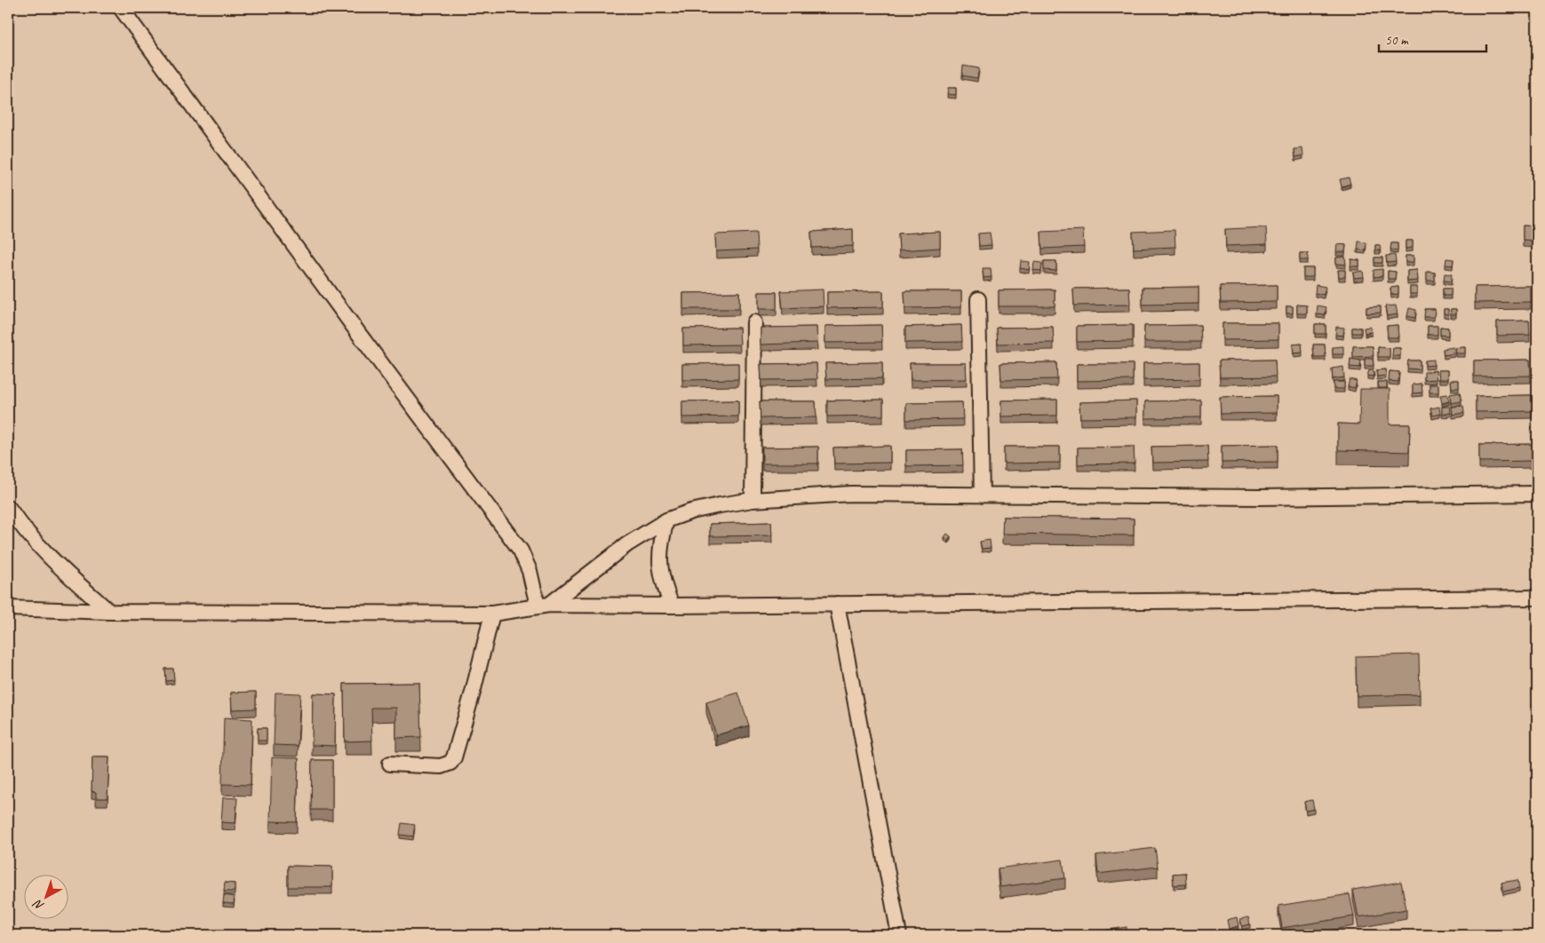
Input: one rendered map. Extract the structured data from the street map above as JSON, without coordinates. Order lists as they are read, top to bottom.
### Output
{
  "scale_bar": "50 m",
  "north": "bottom left"
}
